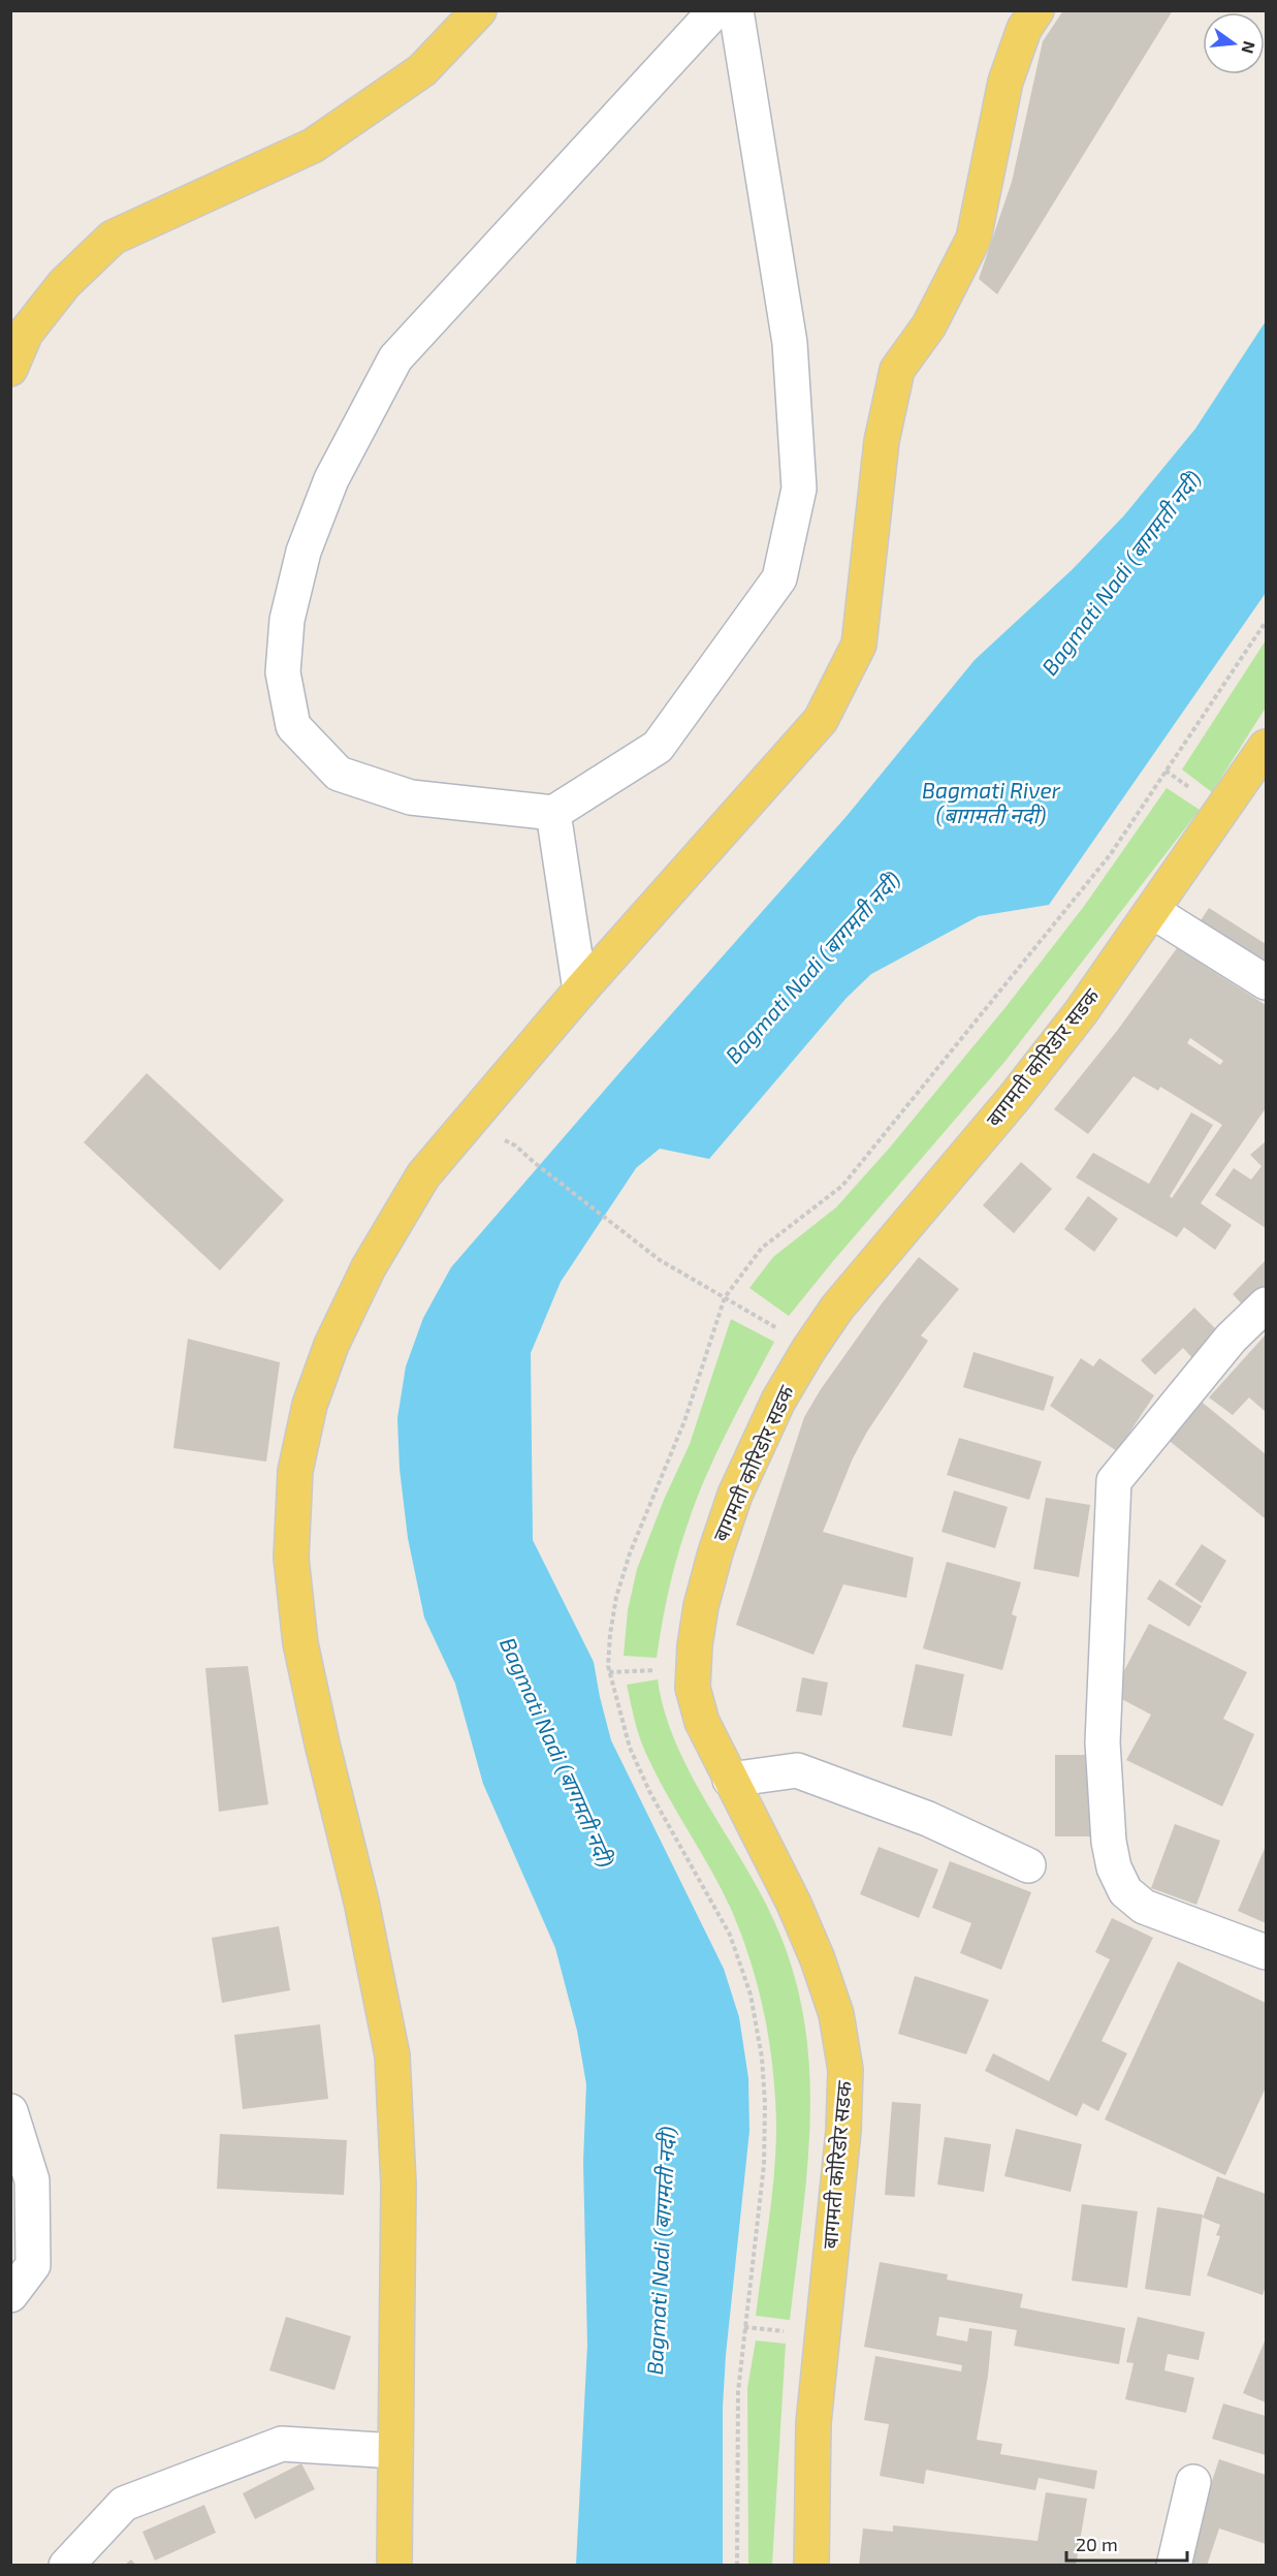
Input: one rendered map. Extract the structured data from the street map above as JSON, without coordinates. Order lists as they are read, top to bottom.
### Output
{
  "streets": {
    "main road": ["बागमती कोरिडोर सडक"]
  },
  "water": ["Bagmati Nadi (बागमती नदी)", "Bagmati River (बागमती नदी)"],
  "scale_bar": "20 m",
  "north": "right"
}
